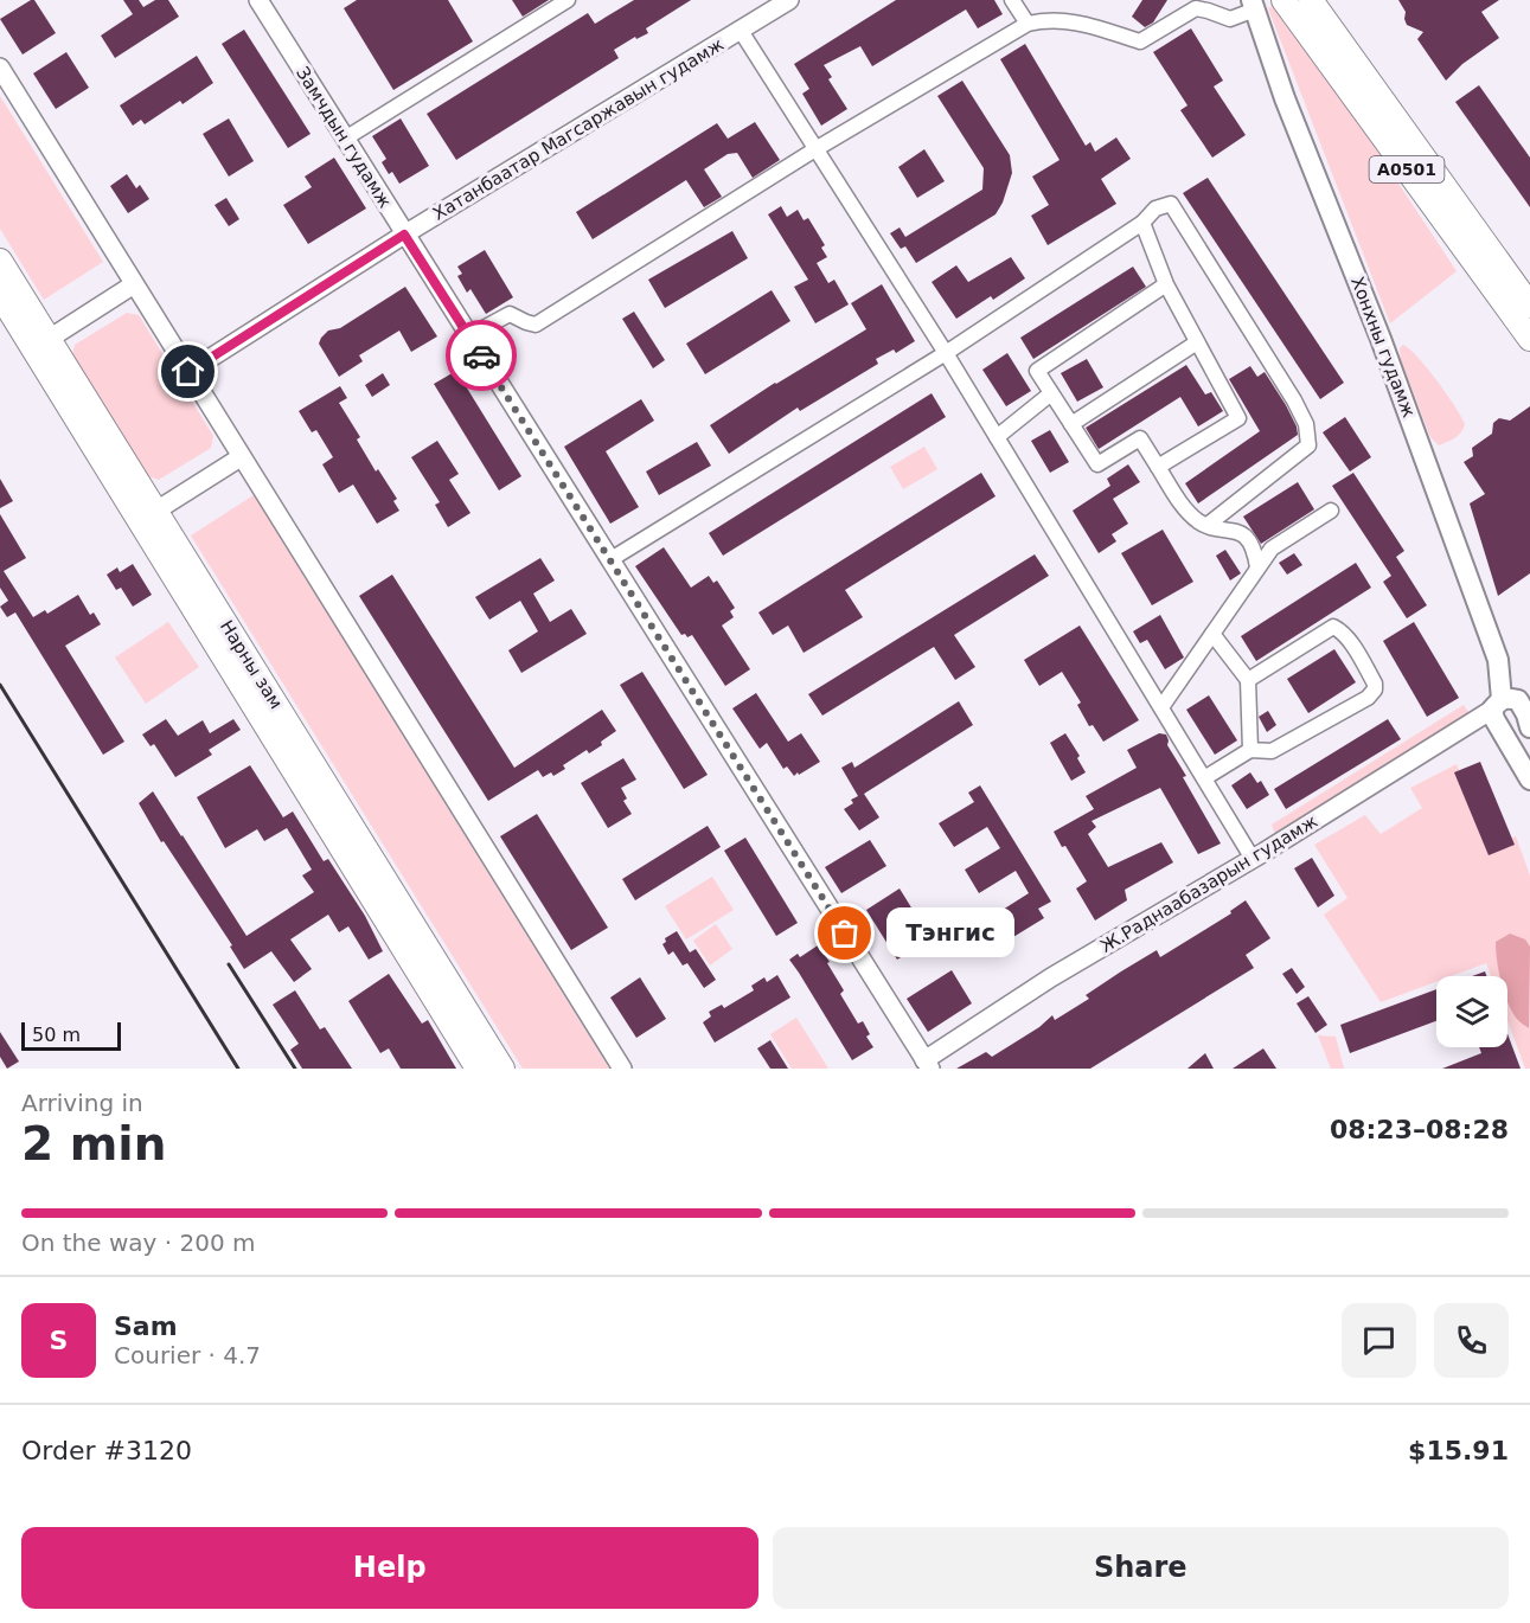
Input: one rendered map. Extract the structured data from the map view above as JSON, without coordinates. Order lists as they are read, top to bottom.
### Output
{
  "streets": {
    "main road": ["A0501", "Хонхны гудамж", "Нарны зам"],
    "street": ["Хатанбаатар Магсаржавын гудамж", "Замчдын гудамж", "Ж.Раднаабазарын гудамж"]
  },
  "crossings": [
    ["Хатанбаатар Магсаржавын гудамж", "Замчдын гудамж"],
    ["Замчдын гудамж", "Ж.Раднаабазарын гудамж"],
    ["Хонхны гудамж", "Ж.Раднаабазарын гудамж"]
  ],
  "places": ["Тэнгис"],
  "scale_bar": "50 m",
  "page": {
    "bubble": "Тэнгис",
    "scale": "50 m",
    "heading": ["2 min", "Arriving in", "08:23–08:28"],
    "panel": [
      "Sam",
      "Courier · 4.7",
      "Order #3120",
      "$15.91"
    ],
    "bar": "On the way · 200 m",
    "round": "S",
    "buttons": ["Help", "Share"]
  }
}
